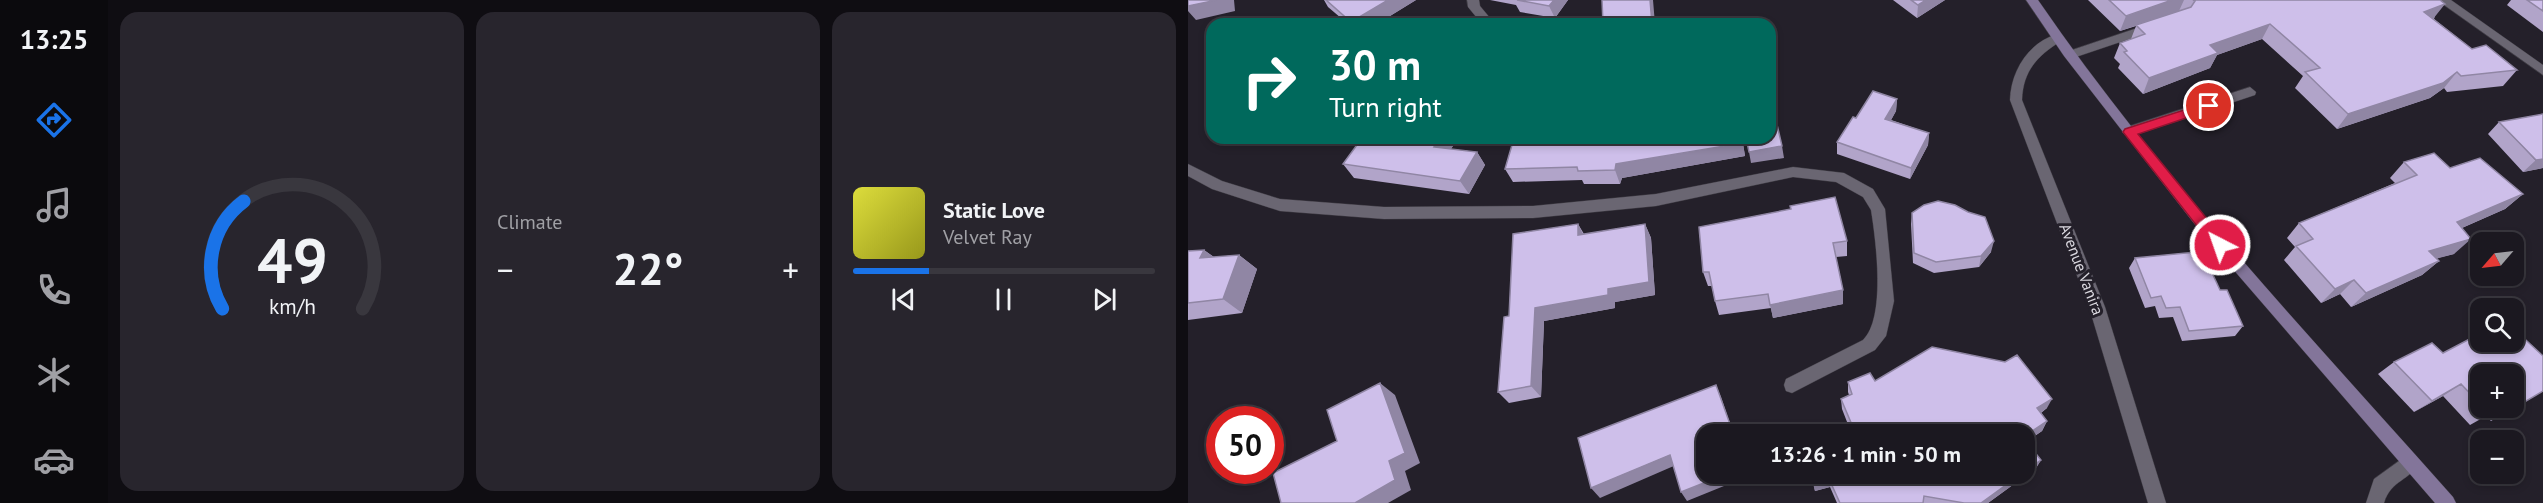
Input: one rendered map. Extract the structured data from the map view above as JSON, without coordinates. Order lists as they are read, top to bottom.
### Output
{
  "streets": {
    "street": ["Avenue Vanira"]
  },
  "north": "bottom left",
  "page": {
    "tabs": "13:25",
    "tile": "Climate",
    "turn": ["30 m", "Turn right"],
    "song": ["Static Love", "Velvet Ray"],
    "map_buttons": ["+", "−"],
    "heat": ["−", "22°", "+"],
    "limit": "50",
    "trip": "13:26 · 1 min · 50 m",
    "gauge": ["49", "km/h"]
  }
}
